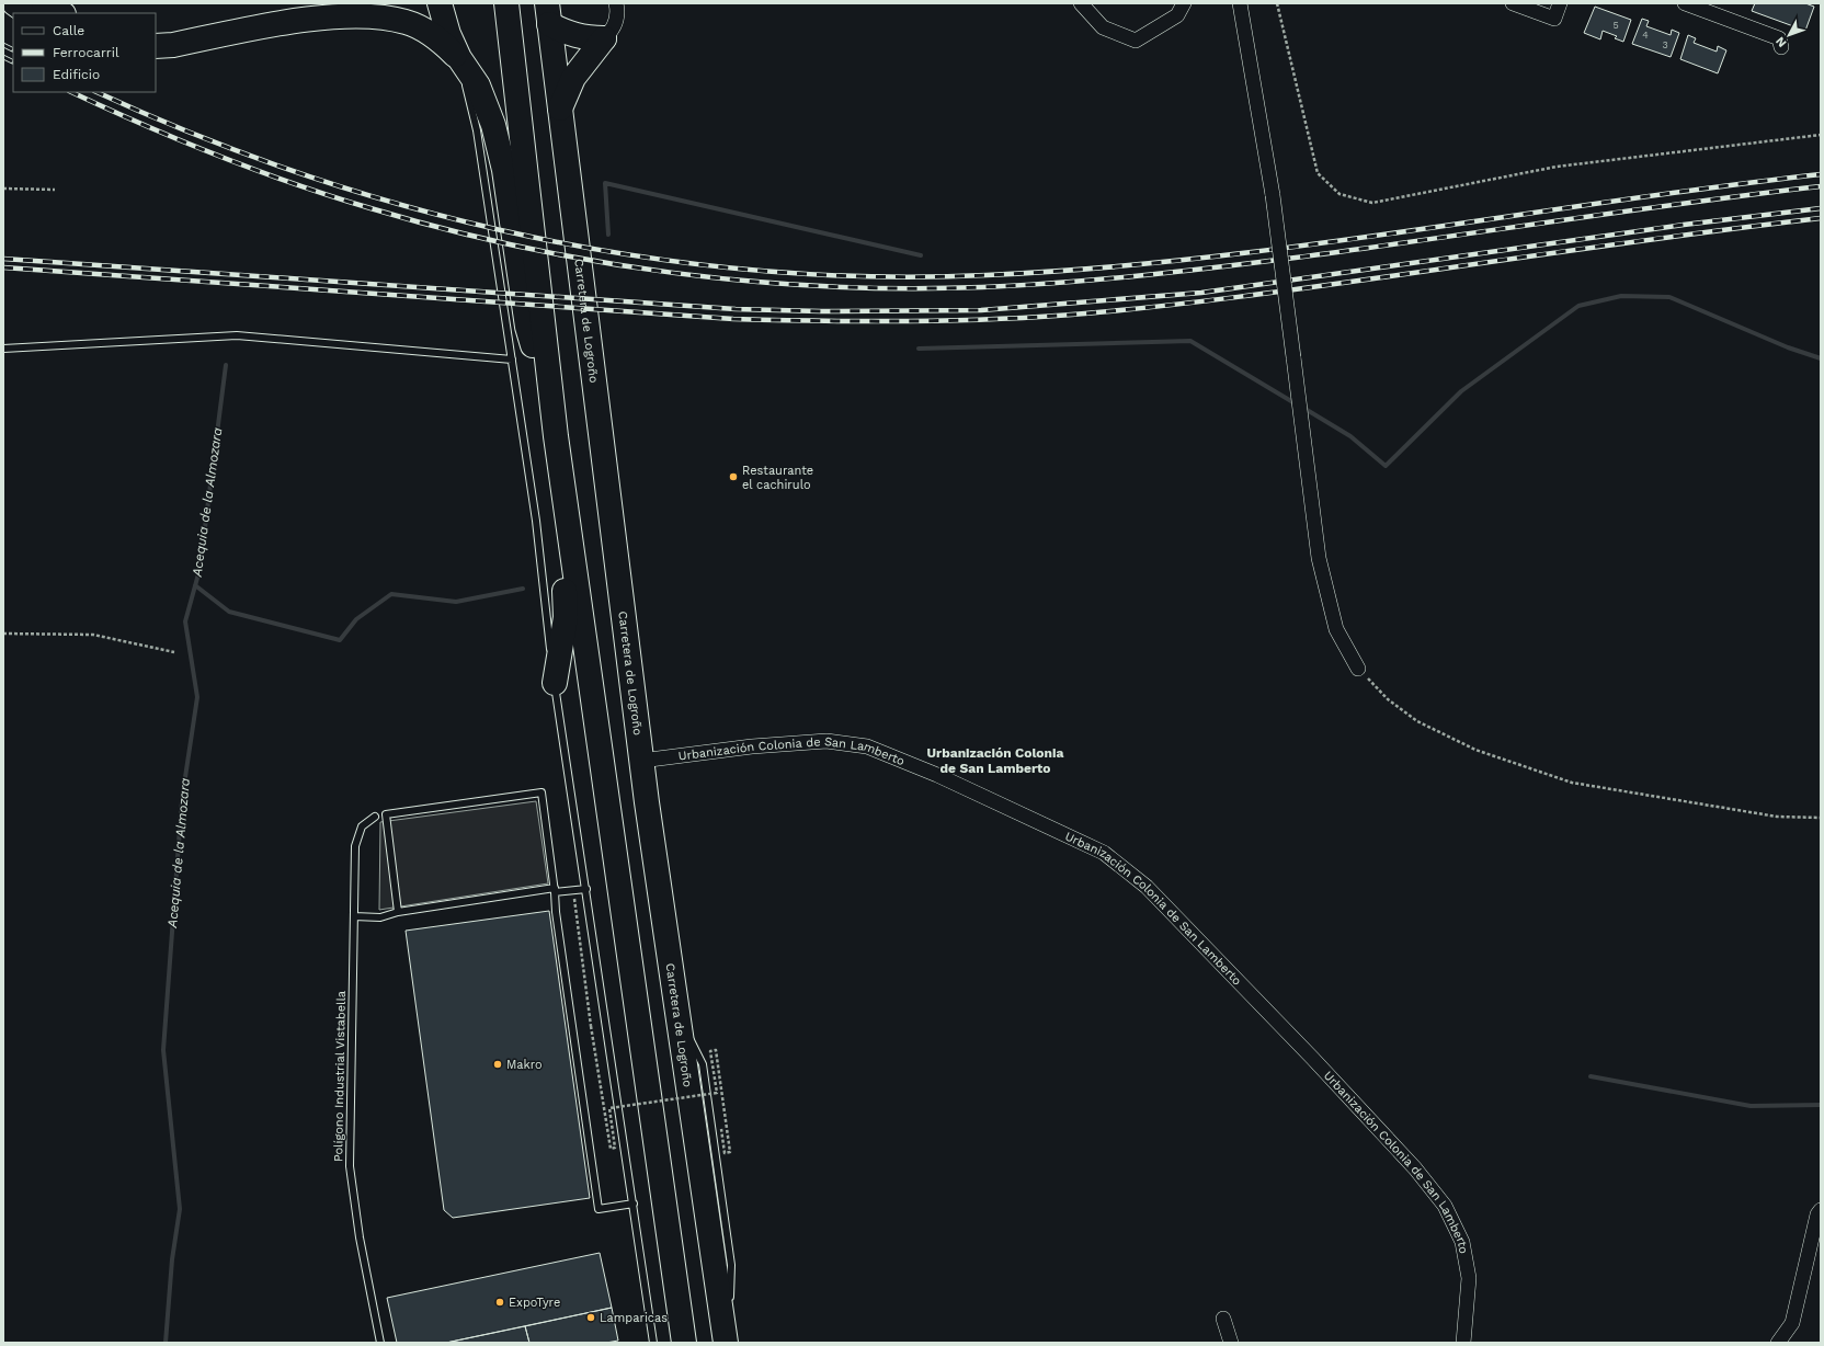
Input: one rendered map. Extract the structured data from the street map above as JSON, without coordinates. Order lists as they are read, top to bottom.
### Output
{
  "streets": {
    "highway": ["Carretera de Logroño"],
    "street": ["Urbanización Colonia de San Lamberto"],
    "lane": ["Polígono Industrial Vistabella"]
  },
  "crossings": [
    ["Carretera de Logroño", "Urbanización Colonia de San Lamberto"]
  ],
  "districts": ["Urbanización Colonia de San Lamberto"],
  "water": ["Acequia de la Almozara"],
  "places": [
    "Restaurante el cachirulo",
    "Makro",
    "ExpoTyre",
    "Lamparicas"
  ],
  "house_numbers": ["5", "4", "3"],
  "legend": ["Calle", "Ferrocarril", "Edificio"],
  "north": "bottom left"
}
